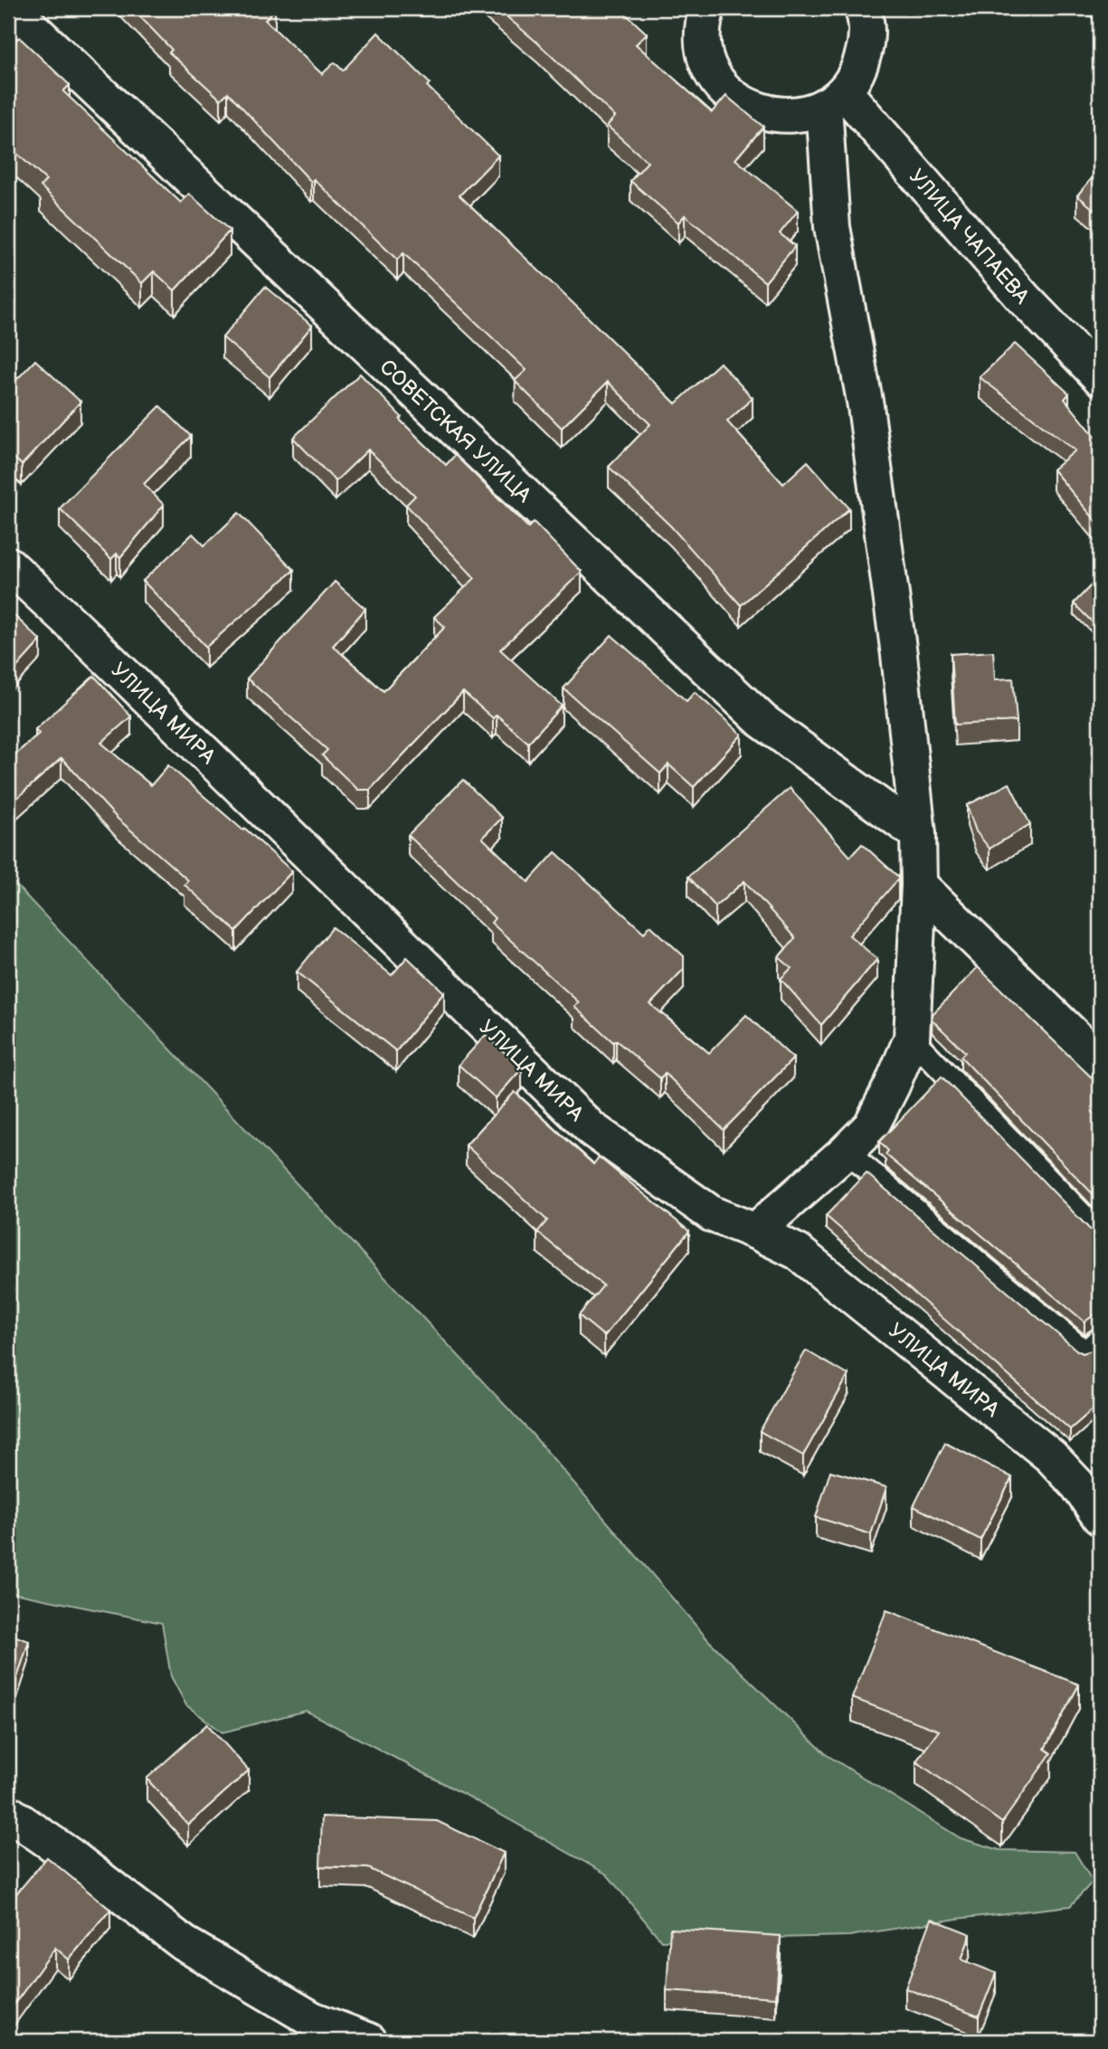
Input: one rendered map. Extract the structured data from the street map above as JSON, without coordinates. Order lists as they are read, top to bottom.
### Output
{
  "streets": {
    "street": ["УЛИЦА ЧАПАЕВА", "СОВЕТСКАЯ УЛИЦА", "УЛИЦА МИРА"]
  }
}
